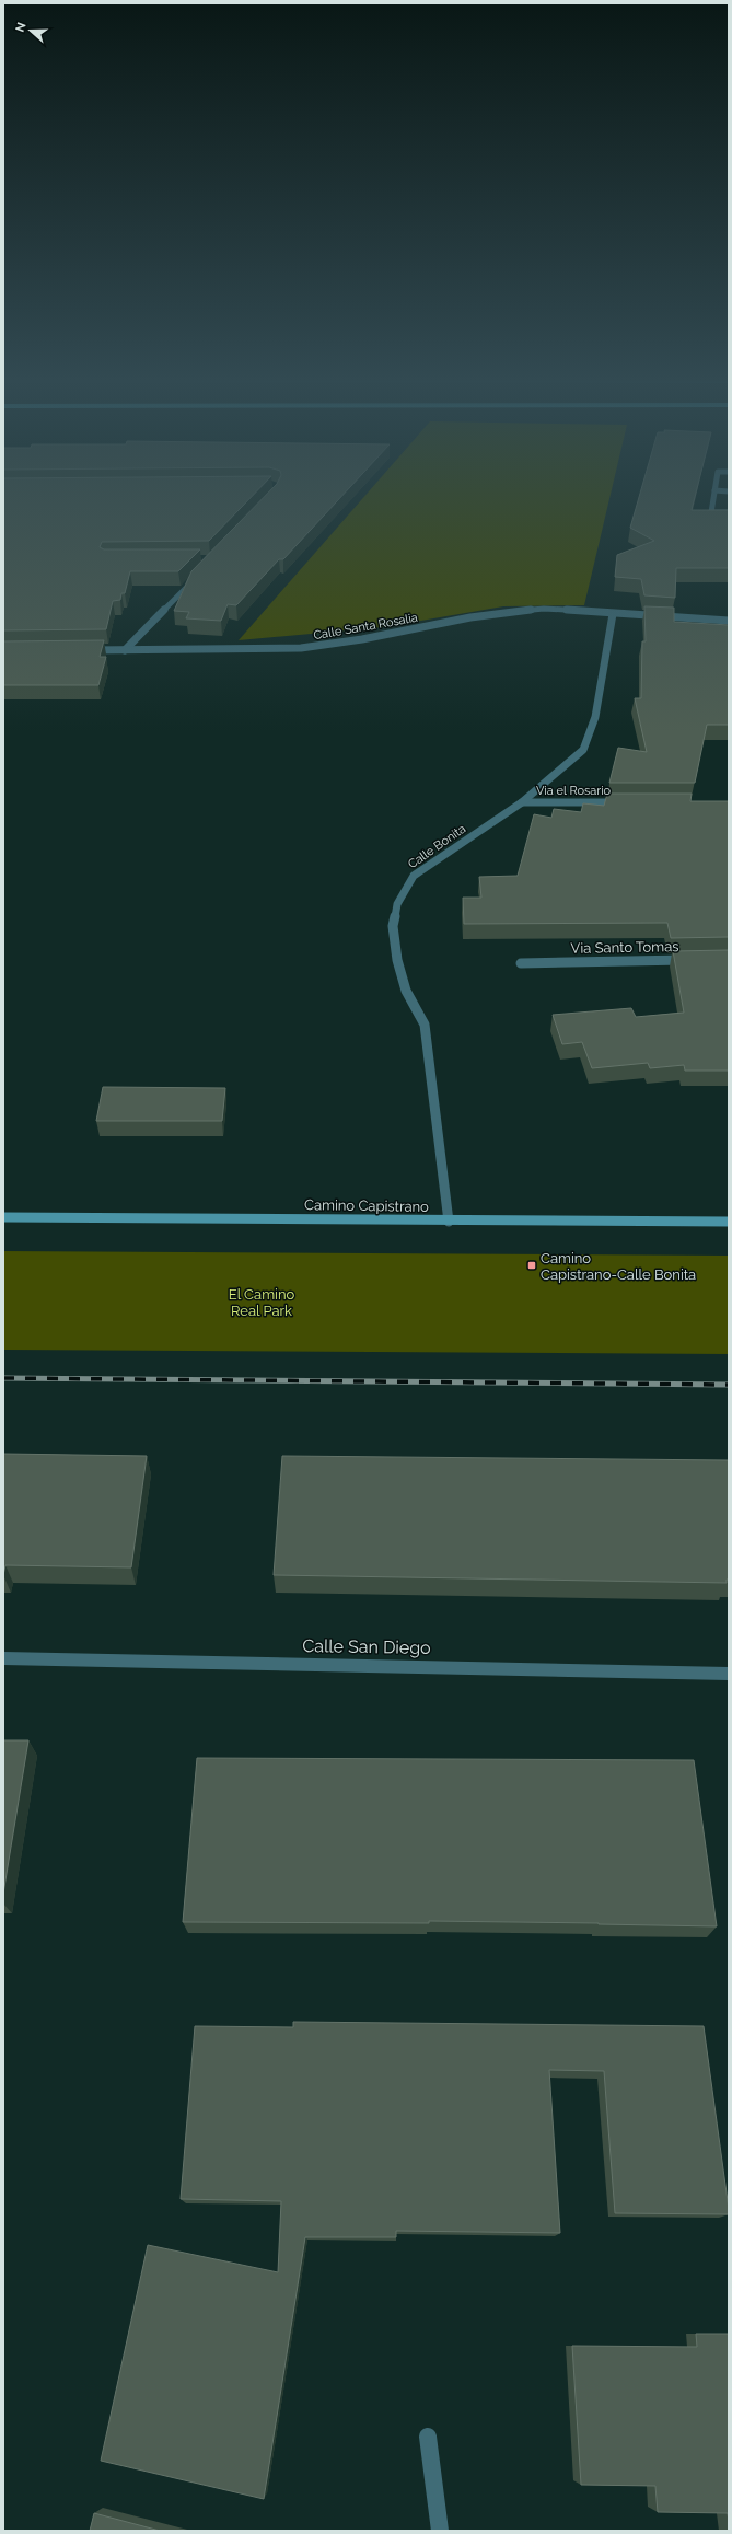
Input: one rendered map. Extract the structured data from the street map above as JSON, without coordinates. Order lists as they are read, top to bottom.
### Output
{
  "streets": {
    "main road": ["Camino Capistrano"],
    "street": [
      "Calle Santa Rosalia",
      "Via el Rosario",
      "Calle Bonita",
      "Via Santo Tomas",
      "Calle San Diego"
    ]
  },
  "crossings": [
    ["Calle Santa Rosalia", "Calle Bonita"],
    ["Via el Rosario", "Calle Bonita"],
    ["Calle Bonita", "Camino Capistrano"]
  ],
  "parks": ["El Camino Real Park"],
  "places": {
    "transit": ["Camino Capistrano-Calle Bonita"]
  },
  "north": "left"
}
